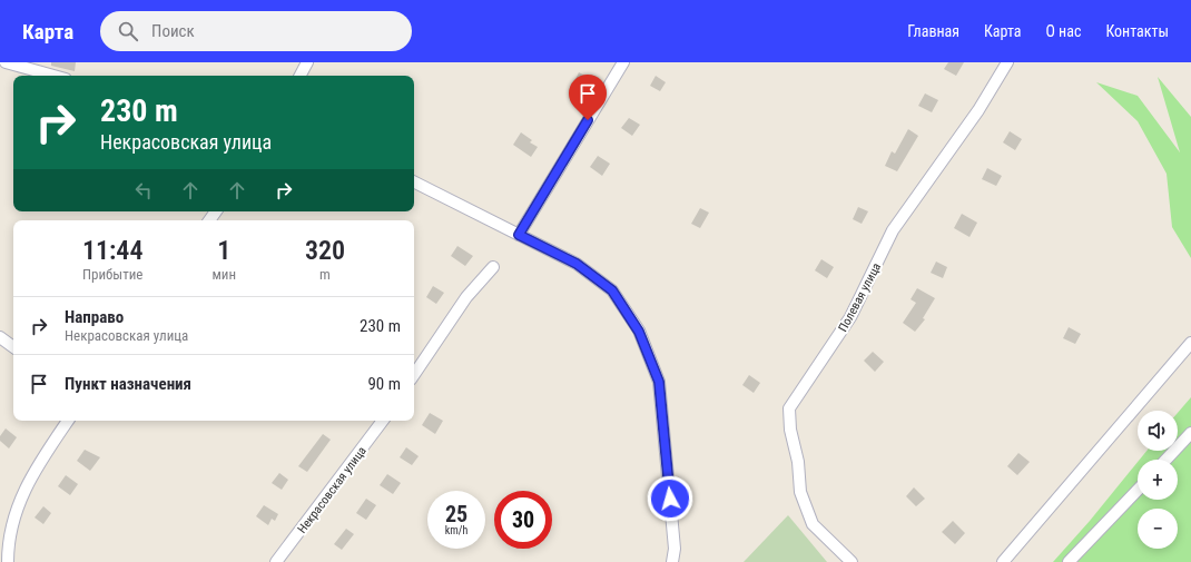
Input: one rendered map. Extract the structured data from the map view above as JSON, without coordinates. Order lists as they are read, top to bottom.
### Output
{
  "streets": {
    "street": ["Полевая улица", "Некрасовская улица"]
  },
  "page": {
    "header": "Карта",
    "search": "Поиск",
    "nav": [
      "Главная",
      "Карта",
      "О нас",
      "Контакты"
    ],
    "turn": ["230 m", "Некрасовская улица"],
    "eta": [
      "11:44",
      "Прибытие",
      "1",
      "мин",
      "320",
      "m"
    ],
    "list": [
      {
        "name": "Направо",
        "note": "Некрасовская улица",
        "value": "230 m"
      },
      {
        "name": "Пункт назначения",
        "value": "90 m"
      }
    ],
    "map_buttons": ["+", "−"],
    "speed": "25 km/h",
    "limit": "30"
  }
}
